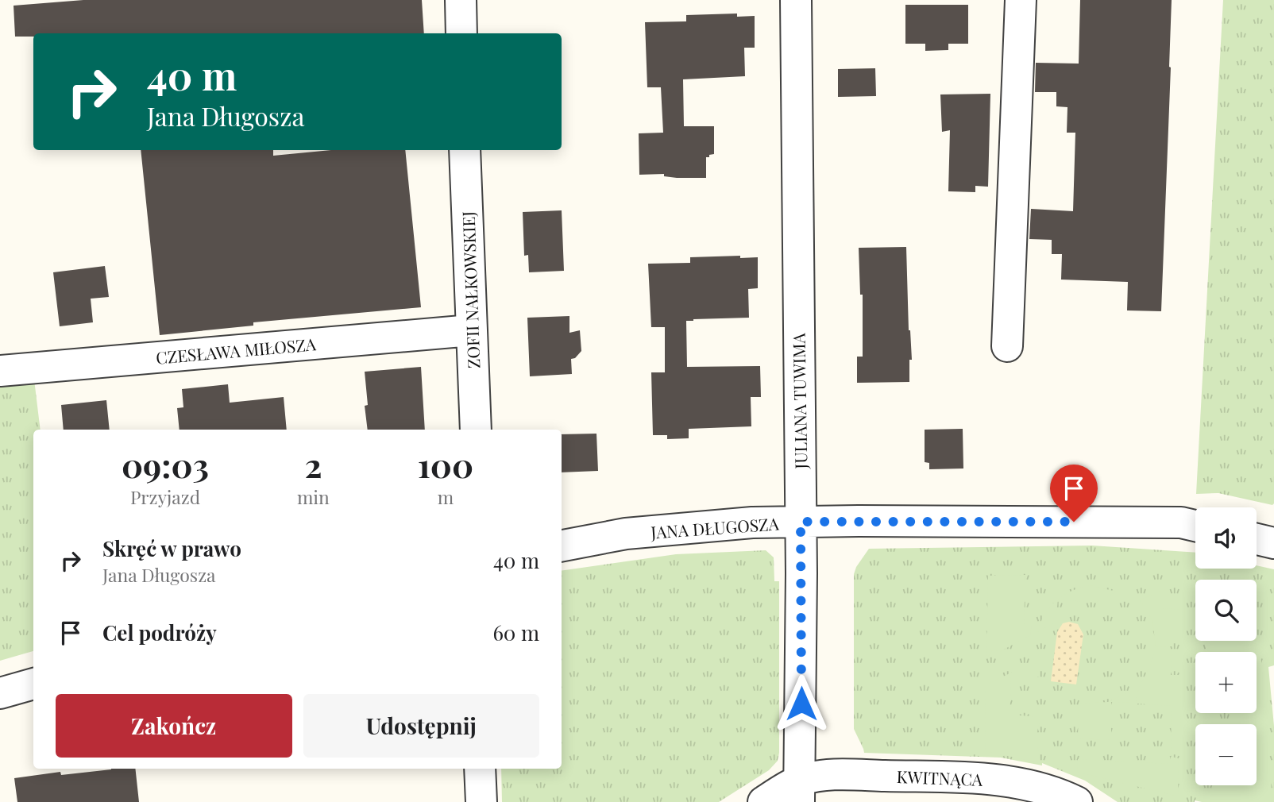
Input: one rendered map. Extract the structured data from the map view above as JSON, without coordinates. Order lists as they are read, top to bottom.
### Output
{
  "streets": {
    "street": [
      "ZOFII NAŁKOWSKIEJ",
      "CZESŁAWA MIŁOSZA",
      "JULIANA TUWIMA",
      "JANA DŁUGOSZA",
      "KWITNĄCA"
    ]
  },
  "crossings": [
    ["ZOFII NAŁKOWSKIEJ", "CZESŁAWA MIŁOSZA"],
    ["JULIANA TUWIMA", "JANA DŁUGOSZA"],
    ["JULIANA TUWIMA", "KWITNĄCA"]
  ],
  "page": {
    "turn": ["40 m", "Jana Długosza"],
    "eta": [
      "09:03",
      "Przyjazd",
      "2",
      "min",
      "100",
      "m"
    ],
    "map_buttons": ["+", "−"],
    "list": [
      {
        "name": "Skręć w prawo",
        "note": "Jana Długosza",
        "value": "40 m"
      },
      {
        "name": "Cel podróży",
        "value": "60 m"
      }
    ],
    "buttons": ["Zakończ", "Udostępnij"]
  }
}
